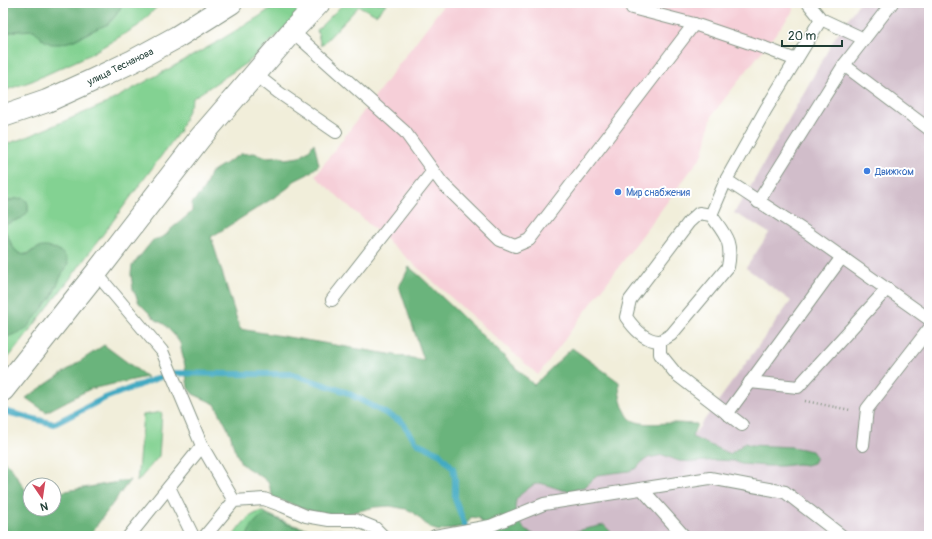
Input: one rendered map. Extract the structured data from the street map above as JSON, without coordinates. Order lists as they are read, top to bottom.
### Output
{
  "streets": {
    "street": ["улица Теснанова"]
  },
  "places": ["Движком", "Мир снабжения"],
  "scale_bar": "20 m",
  "north": "bottom"
}
